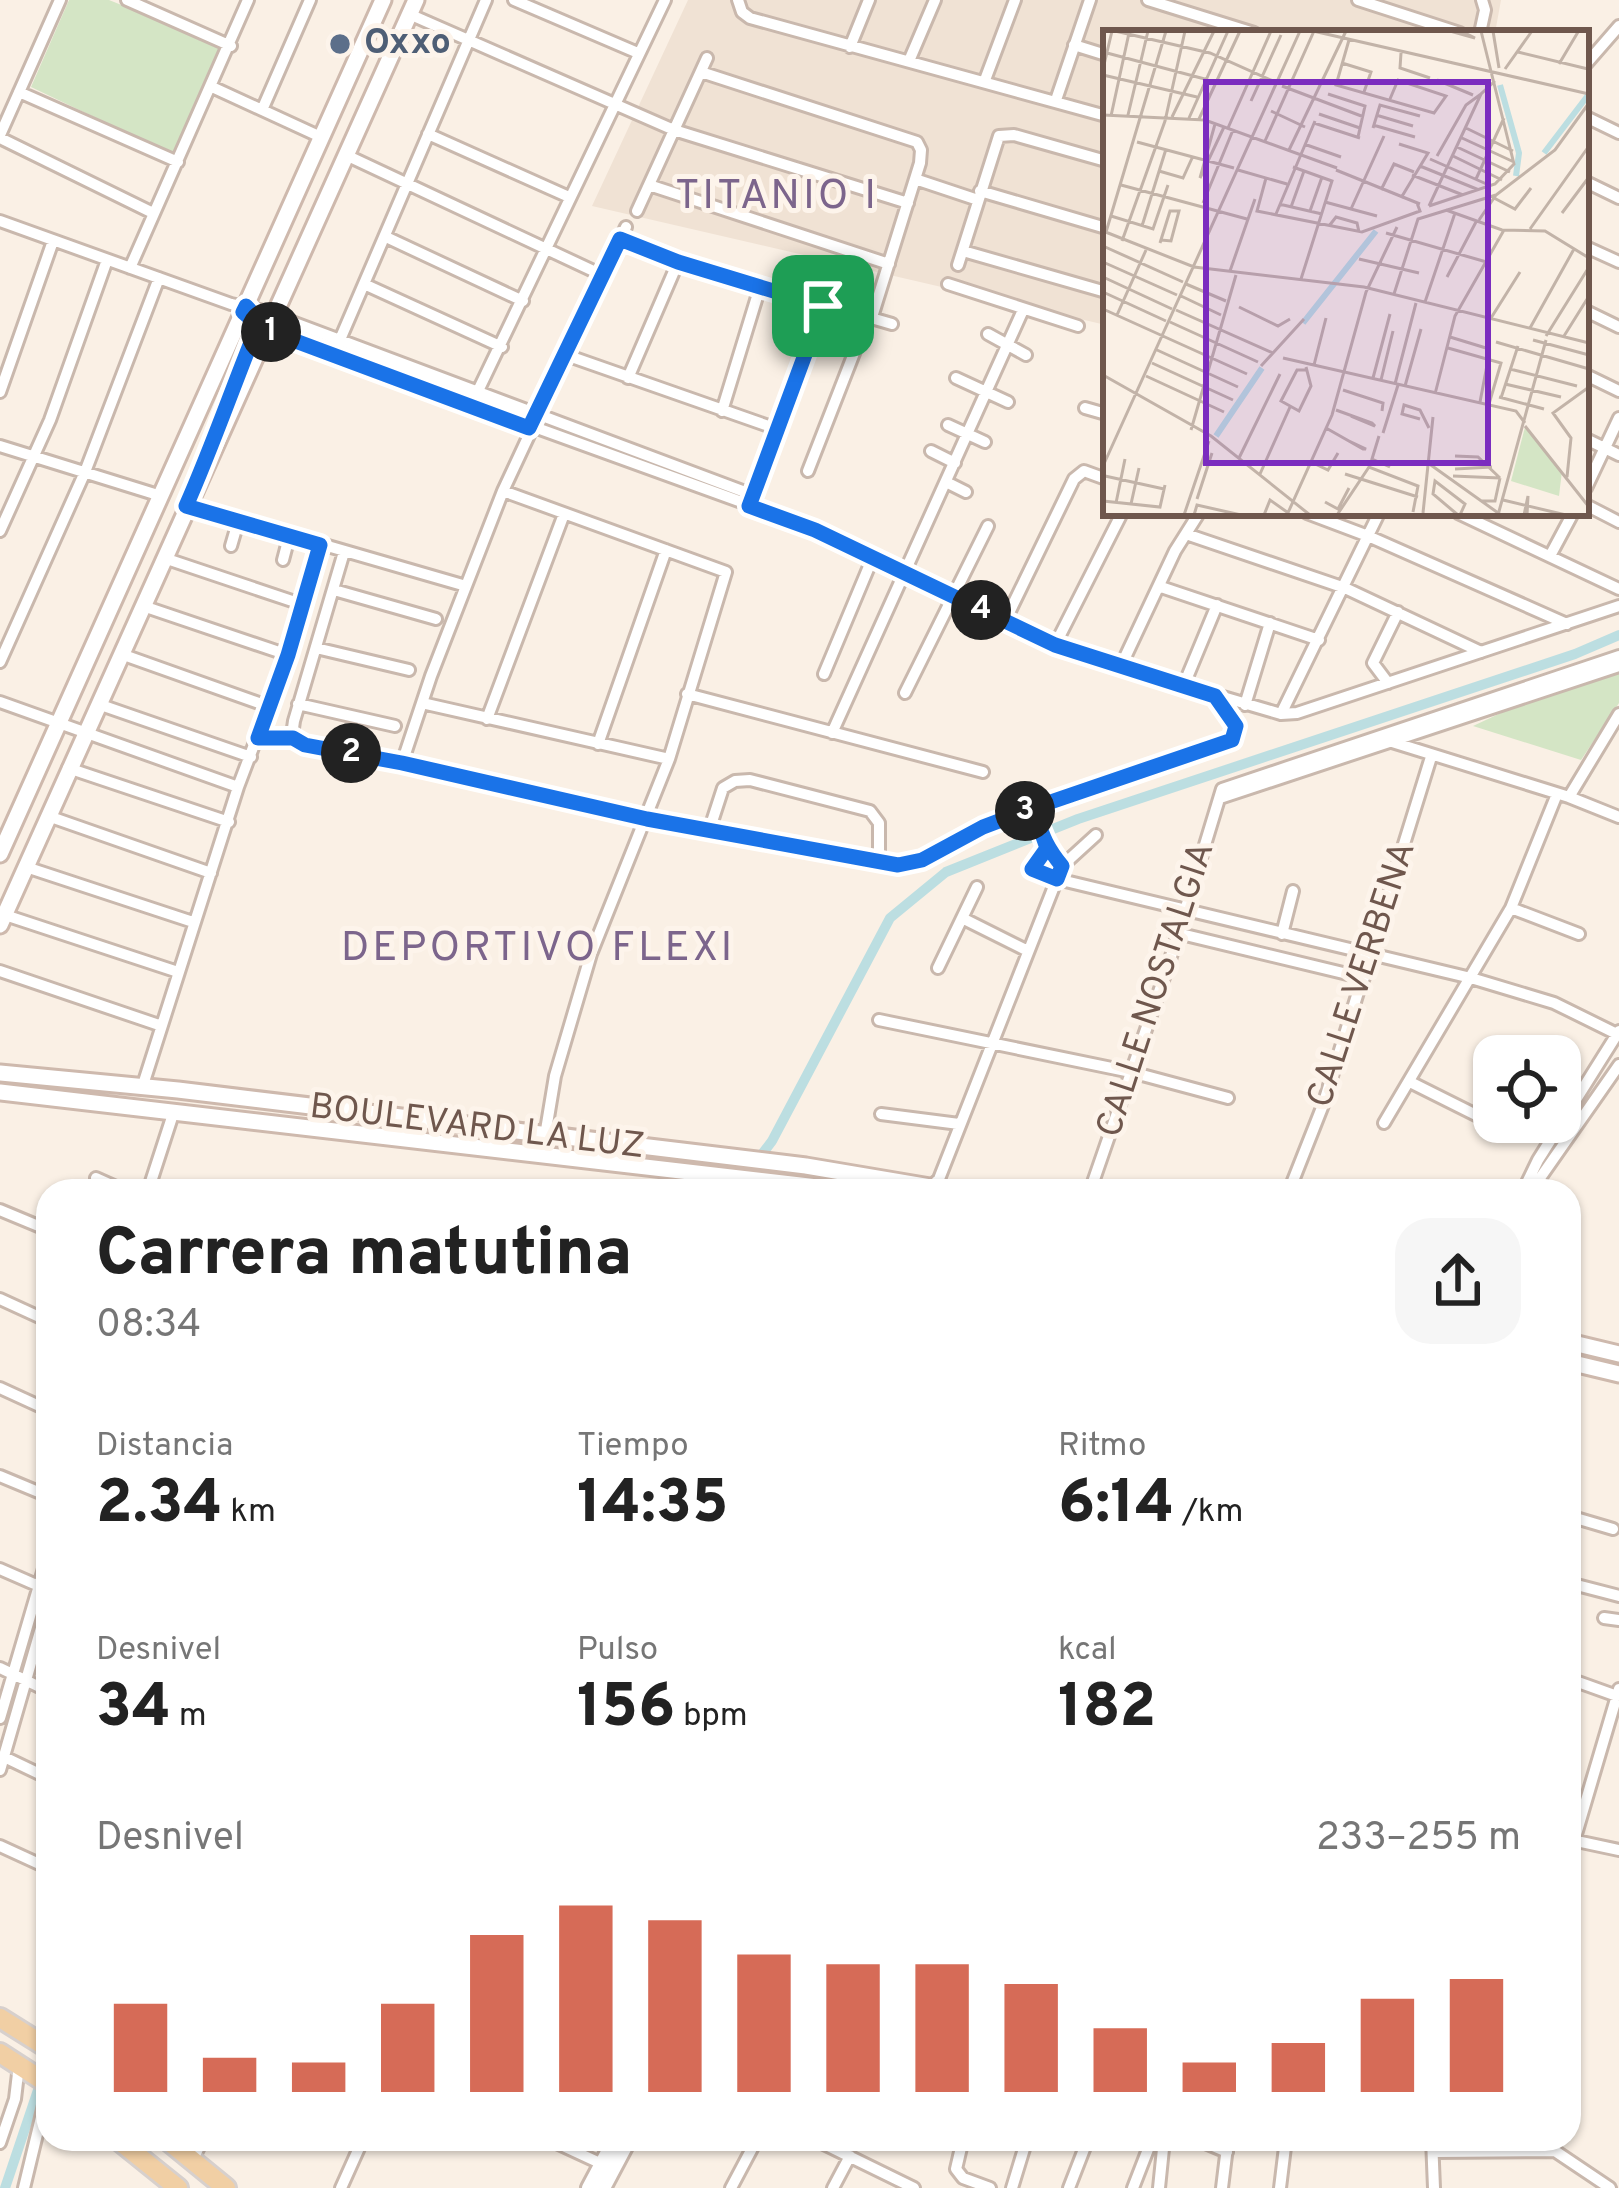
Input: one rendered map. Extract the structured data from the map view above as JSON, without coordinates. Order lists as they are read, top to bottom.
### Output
{
  "streets": {
    "main road": ["BOULEVARD LA LUZ"],
    "street": ["CALLE VERBENA", "CALLE NOSTALGIA"]
  },
  "districts": ["TITANIO I", "DEPORTIVO FLEXI"],
  "places": ["Oxxo"],
  "page": {
    "pins": [
      "1",
      "4",
      "2",
      "3"
    ],
    "heading": ["Carrera matutina", "08:34"],
    "stats": [
      ["Distancia", "2.34 km"],
      ["Tiempo", "14:35"],
      ["Ritmo", "6:14 /km"],
      ["Desnivel", "34 m"],
      ["Pulso", "156 bpm"],
      ["kcal", "182"]
    ],
    "chart": ["Desnivel", "233–255 m"]
  }
}
